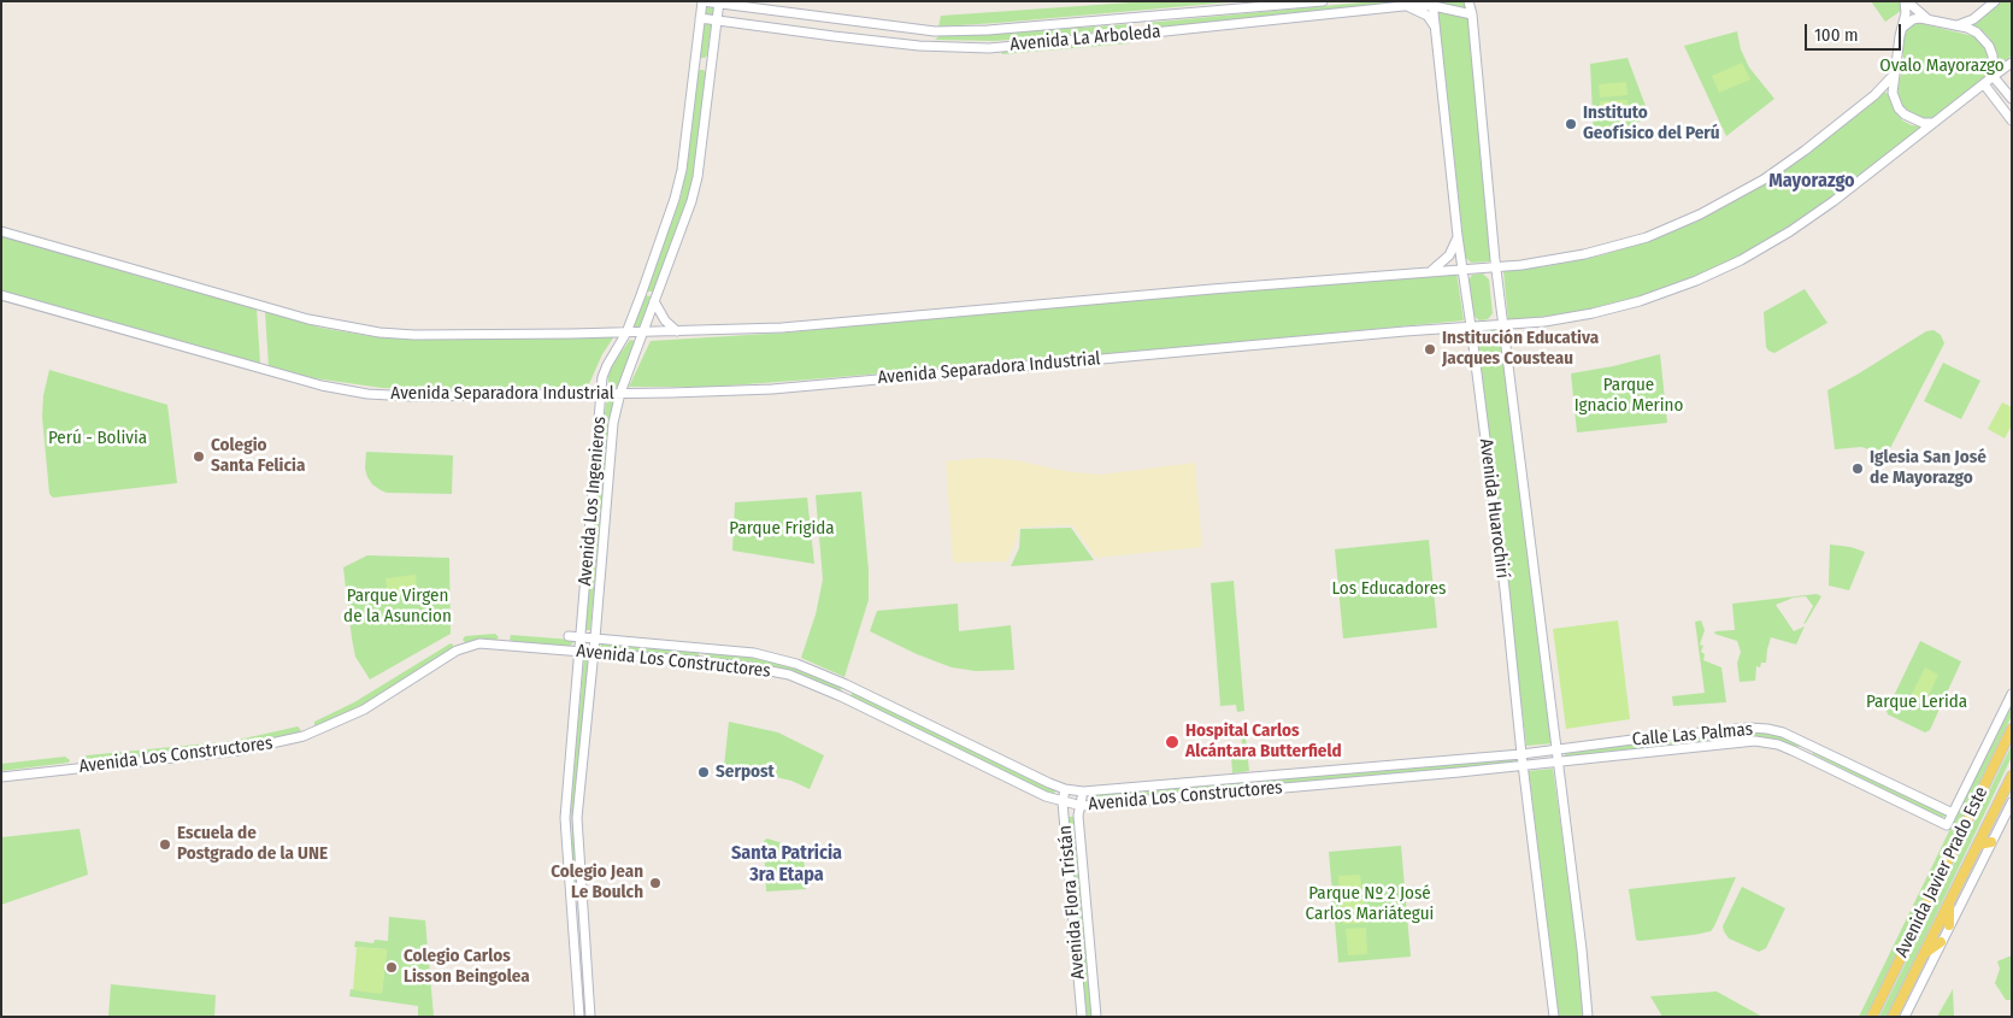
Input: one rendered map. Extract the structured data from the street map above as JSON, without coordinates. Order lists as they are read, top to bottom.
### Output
{
  "streets": {
    "main road": ["Avenida Javier Prado Este"],
    "street": [
      "Avenida La Arboleda",
      "Avenida Separadora Industrial",
      "Avenida Los Ingenieros",
      "Avenida Huarochirí",
      "Avenida Los Constructores",
      "Calle Las Palmas",
      "Avenida Flora Tristán"
    ]
  },
  "crossings": [
    ["Avenida La Arboleda", "Avenida Los Ingenieros"],
    ["Avenida La Arboleda", "Avenida Huarochirí"],
    ["Avenida Separadora Industrial", "Avenida Los Ingenieros"],
    ["Avenida Separadora Industrial", "Avenida Huarochirí"],
    ["Avenida Los Ingenieros", "Avenida Los Constructores"],
    ["Avenida Huarochirí", "Avenida Los Constructores"],
    ["Avenida Huarochirí", "Calle Las Palmas"],
    ["Avenida Los Constructores", "Calle Las Palmas"],
    ["Avenida Los Constructores", "Avenida Flora Tristán"]
  ],
  "districts": ["Mayorazgo", "Santa Patricia 3ra Etapa"],
  "parks": [
    "Ovalo Mayorazgo",
    "Parque Ignacio Merino",
    "Perú - Bolivia",
    "Parque Frigida",
    "Los Educadores",
    "Parque Virgen de la Asuncion",
    "Parque Lerida",
    "Parque Nº 2 José Carlos Mariátegui"
  ],
  "places": [
    "Instituto Geofísico del Perú",
    "Institución Educativa Jacques Cousteau",
    "Colegio Santa Felicia",
    "Iglesia San José de Mayorazgo",
    "Hospital Carlos Alcántara Butterfield",
    "Serpost",
    "Escuela de Postgrado de la UNE",
    "Colegio Jean Le Boulch",
    "Colegio Carlos Lisson Beingolea"
  ],
  "scale_bar": "100 m"
}
